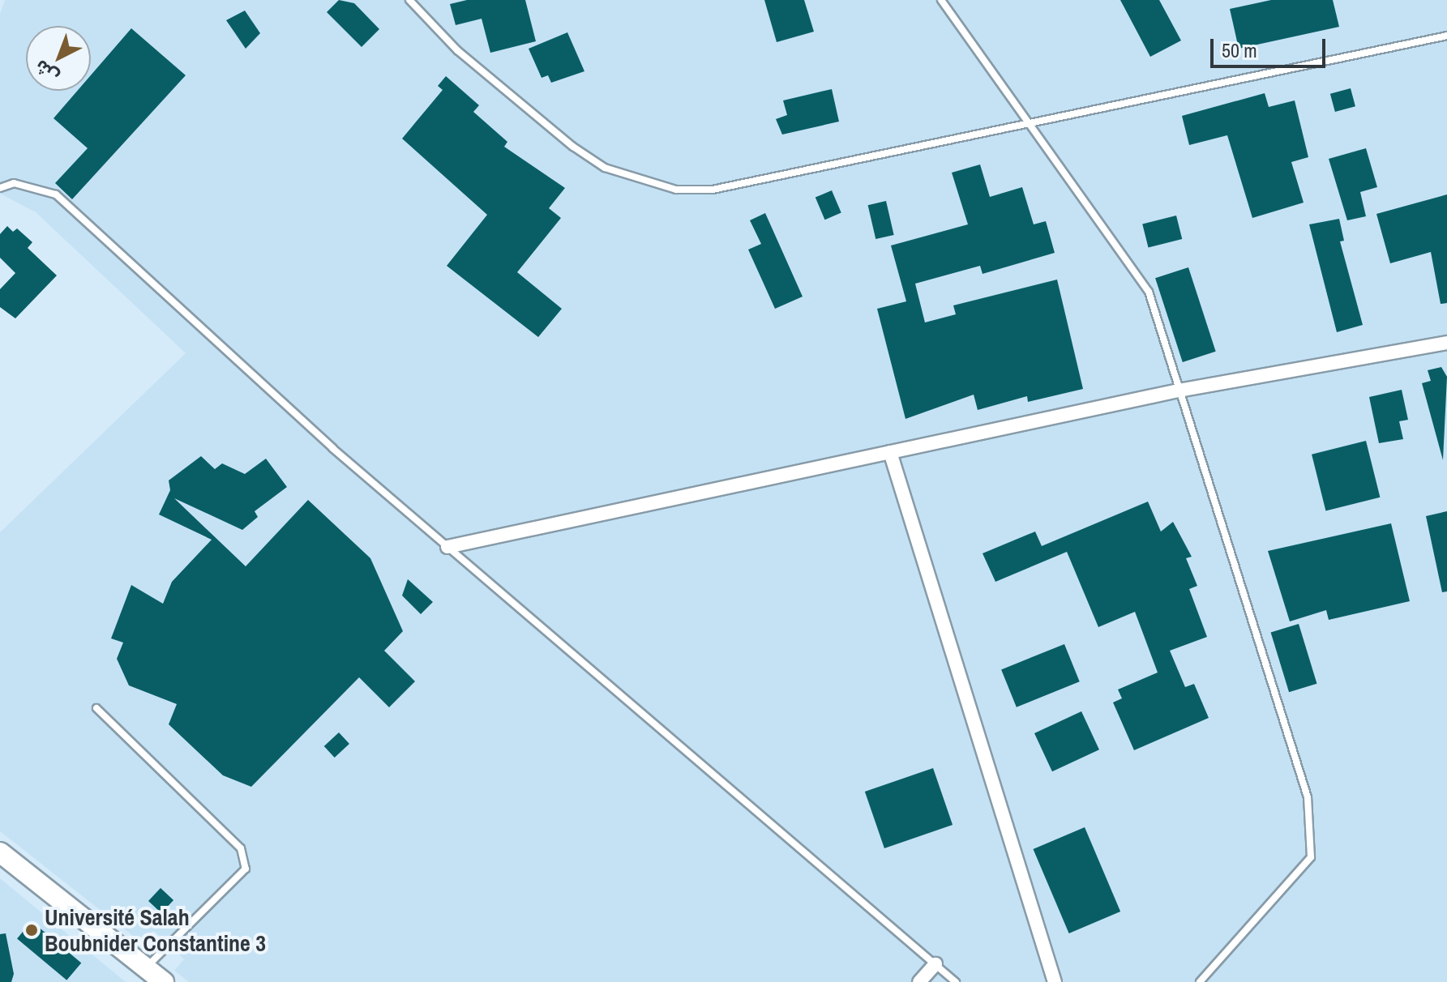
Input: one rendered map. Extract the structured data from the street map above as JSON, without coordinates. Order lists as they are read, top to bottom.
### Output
{
  "places": ["Université Salah Boubnider Constantine 3"],
  "scale_bar": "50 m",
  "north": "bottom left"
}
